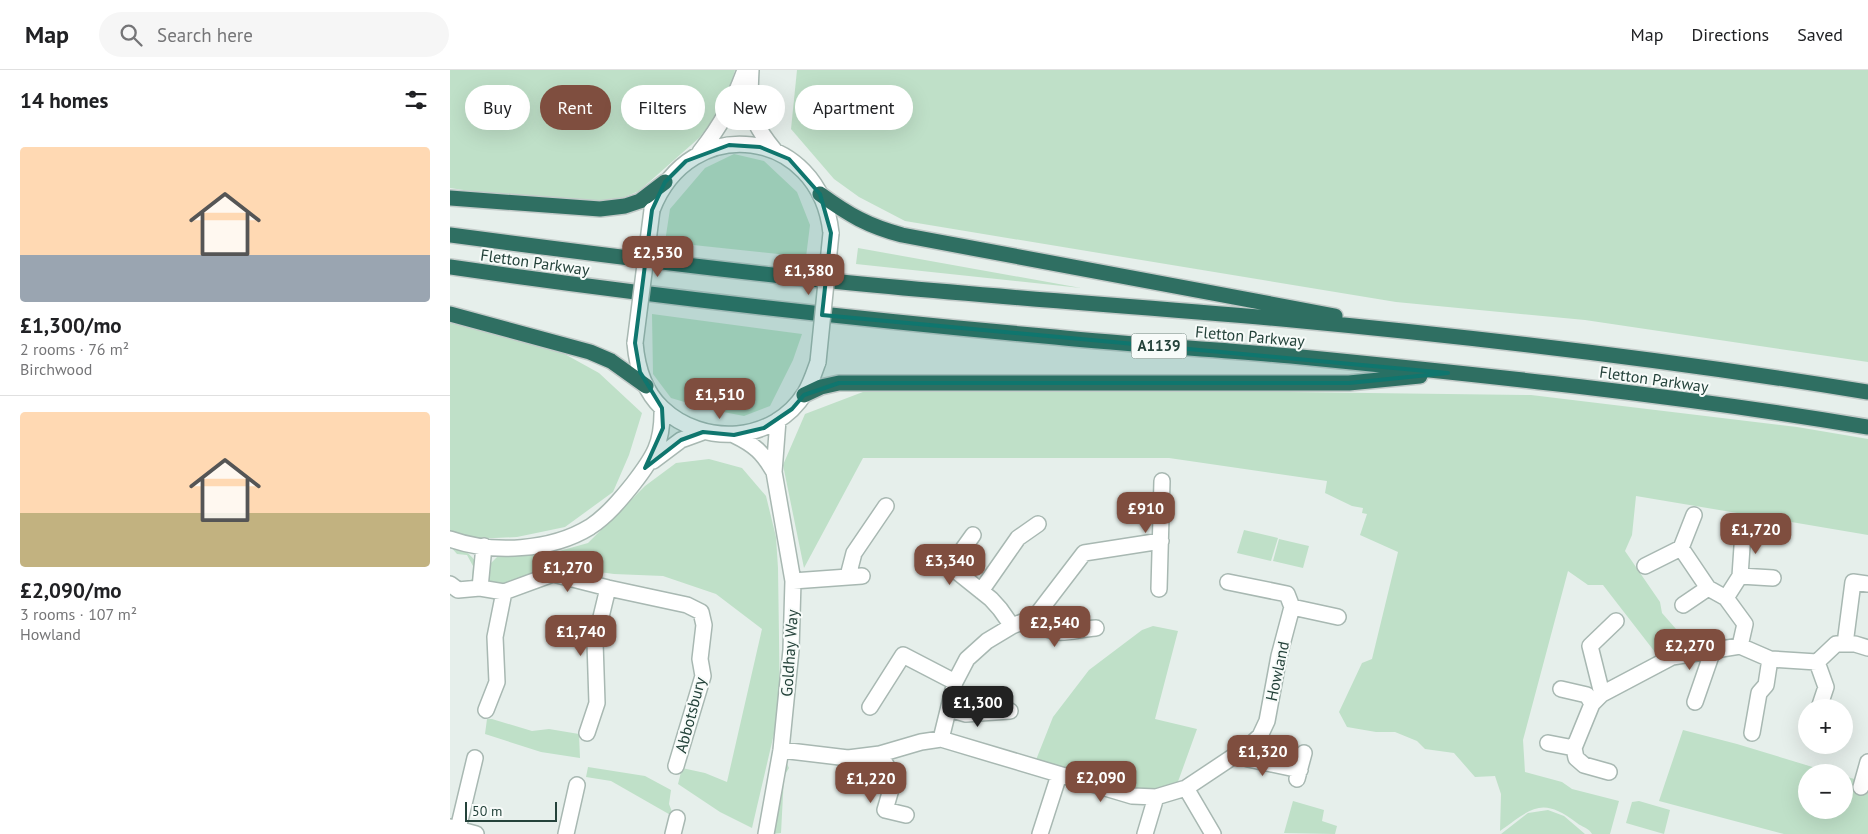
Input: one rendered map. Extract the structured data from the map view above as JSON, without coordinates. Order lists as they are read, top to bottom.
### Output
{
  "streets": {
    "highway": ["Fletton Parkway", "A1139"],
    "street": ["Goldhay Way", "Howland", "Abbotsbury"]
  },
  "crossings": [
    ["Goldhay Way", "Howland"]
  ],
  "scale_bar": "50 m",
  "page": {
    "header": "Map",
    "search": "Search here",
    "nav": ["Map", "Directions", "Saved"],
    "heading": "14 homes",
    "chip": [
      "Buy",
      "Rent",
      "Filters",
      "New",
      "Apartment"
    ],
    "list": [
      {
        "name": "£1,300/mo",
        "note": "2 rooms · 76 m² · Birchwood"
      },
      {
        "name": "£2,090/mo",
        "note": "3 rooms · 107 m² · Howland"
      }
    ],
    "price": [
      "£2,530",
      "£1,380",
      "£1,510",
      "£910",
      "£1,720",
      "£3,340",
      "£1,270",
      "£2,540",
      "£1,740",
      "£2,270",
      "£1,300",
      "£1,320",
      "£2,090",
      "£1,220"
    ],
    "map_buttons": ["+", "−"],
    "scale": "50 m"
  }
}
